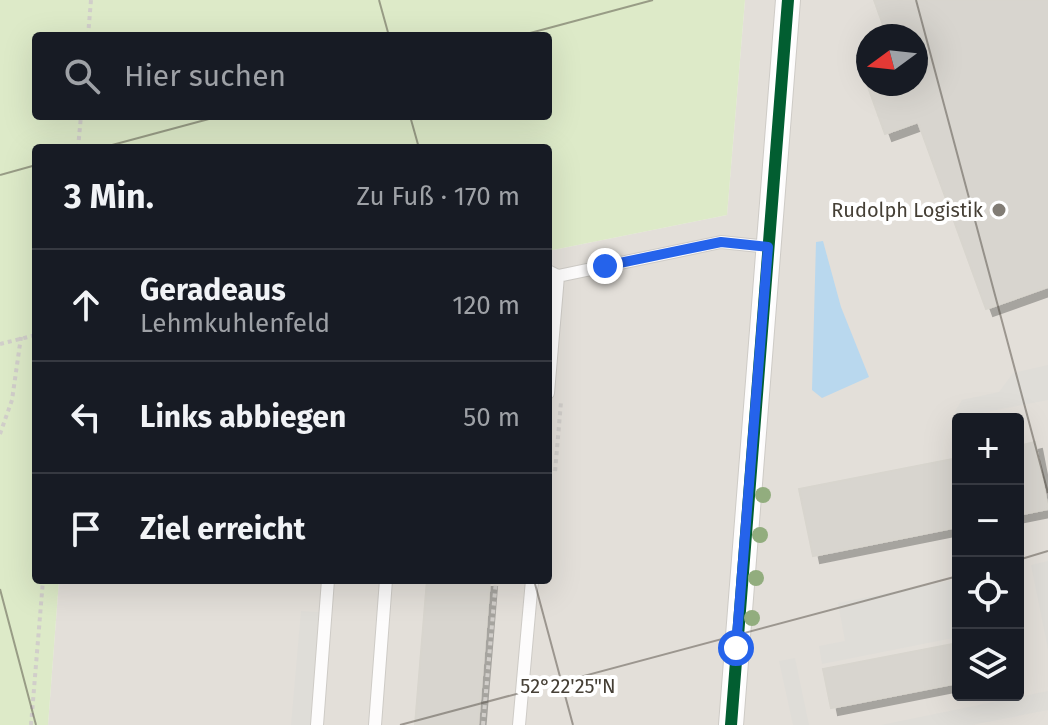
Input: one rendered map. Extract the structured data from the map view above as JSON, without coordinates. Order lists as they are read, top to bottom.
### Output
{
  "places": ["Rudolph Logistik"],
  "north": "left",
  "page": {
    "search": "Hier suchen",
    "heading": ["3 Min.", "Zu Fuß · 170 m"],
    "list": [
      ["Geradeaus", "Lehmkuhlenfeld", "120 m"],
      ["Links abbiegen", "50 m"],
      "Ziel erreicht"
    ],
    "map_buttons": ["+", "−"]
  },
  "coordinates": ["52°22'25\"N"]
}
